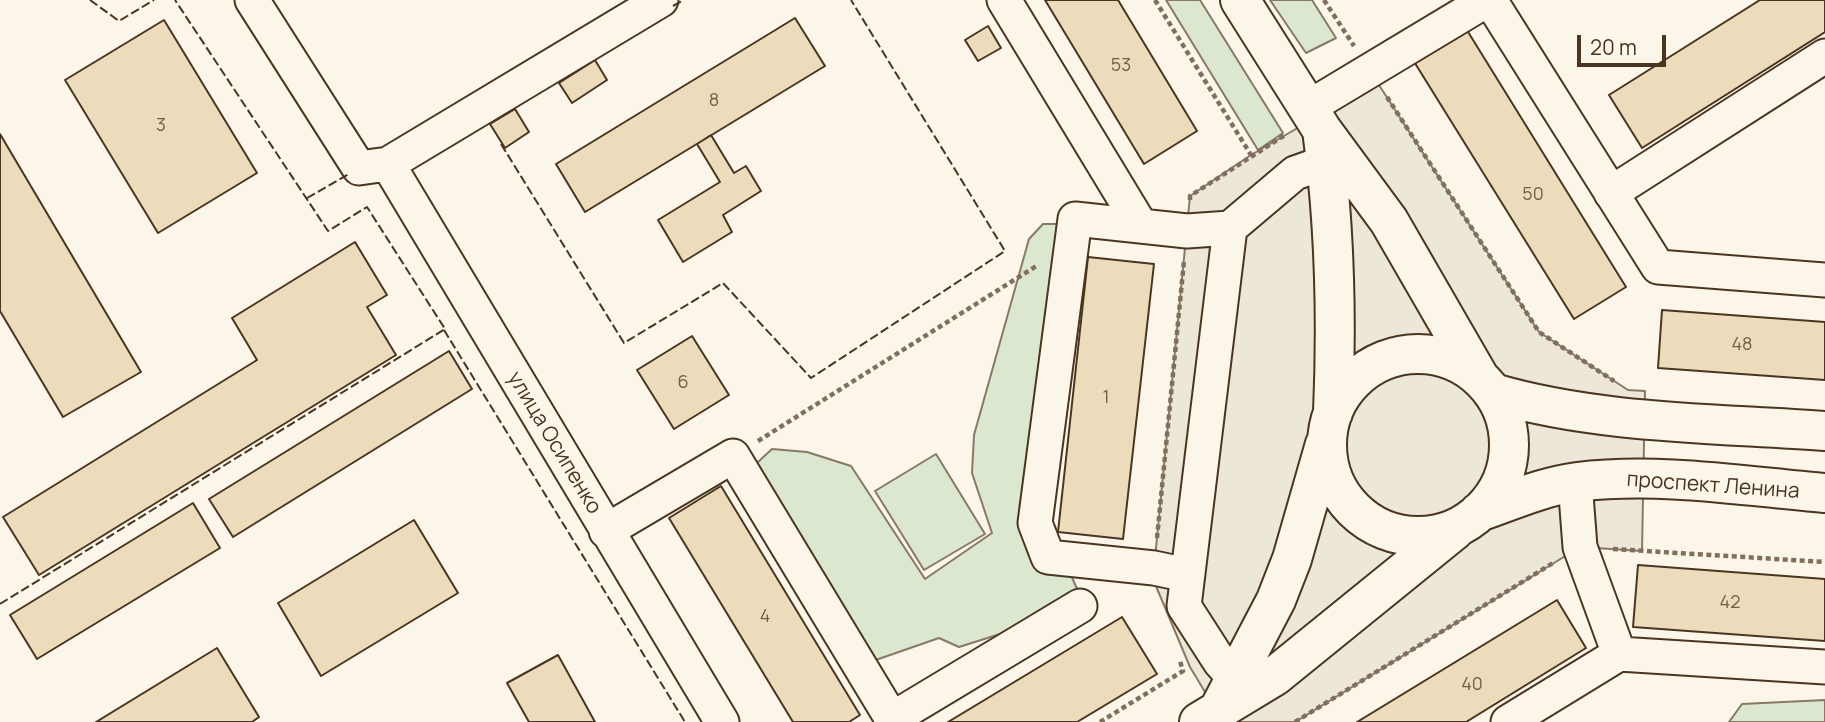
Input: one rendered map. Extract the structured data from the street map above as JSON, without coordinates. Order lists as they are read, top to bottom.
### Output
{
  "streets": {
    "main road": ["проспект Ленина"],
    "street": ["улица Осипенко"]
  },
  "house_numbers": [
    "53",
    "8",
    "3",
    "50",
    "48",
    "6",
    "1",
    "42",
    "4",
    "40"
  ],
  "scale_bar": "20 m"
}
